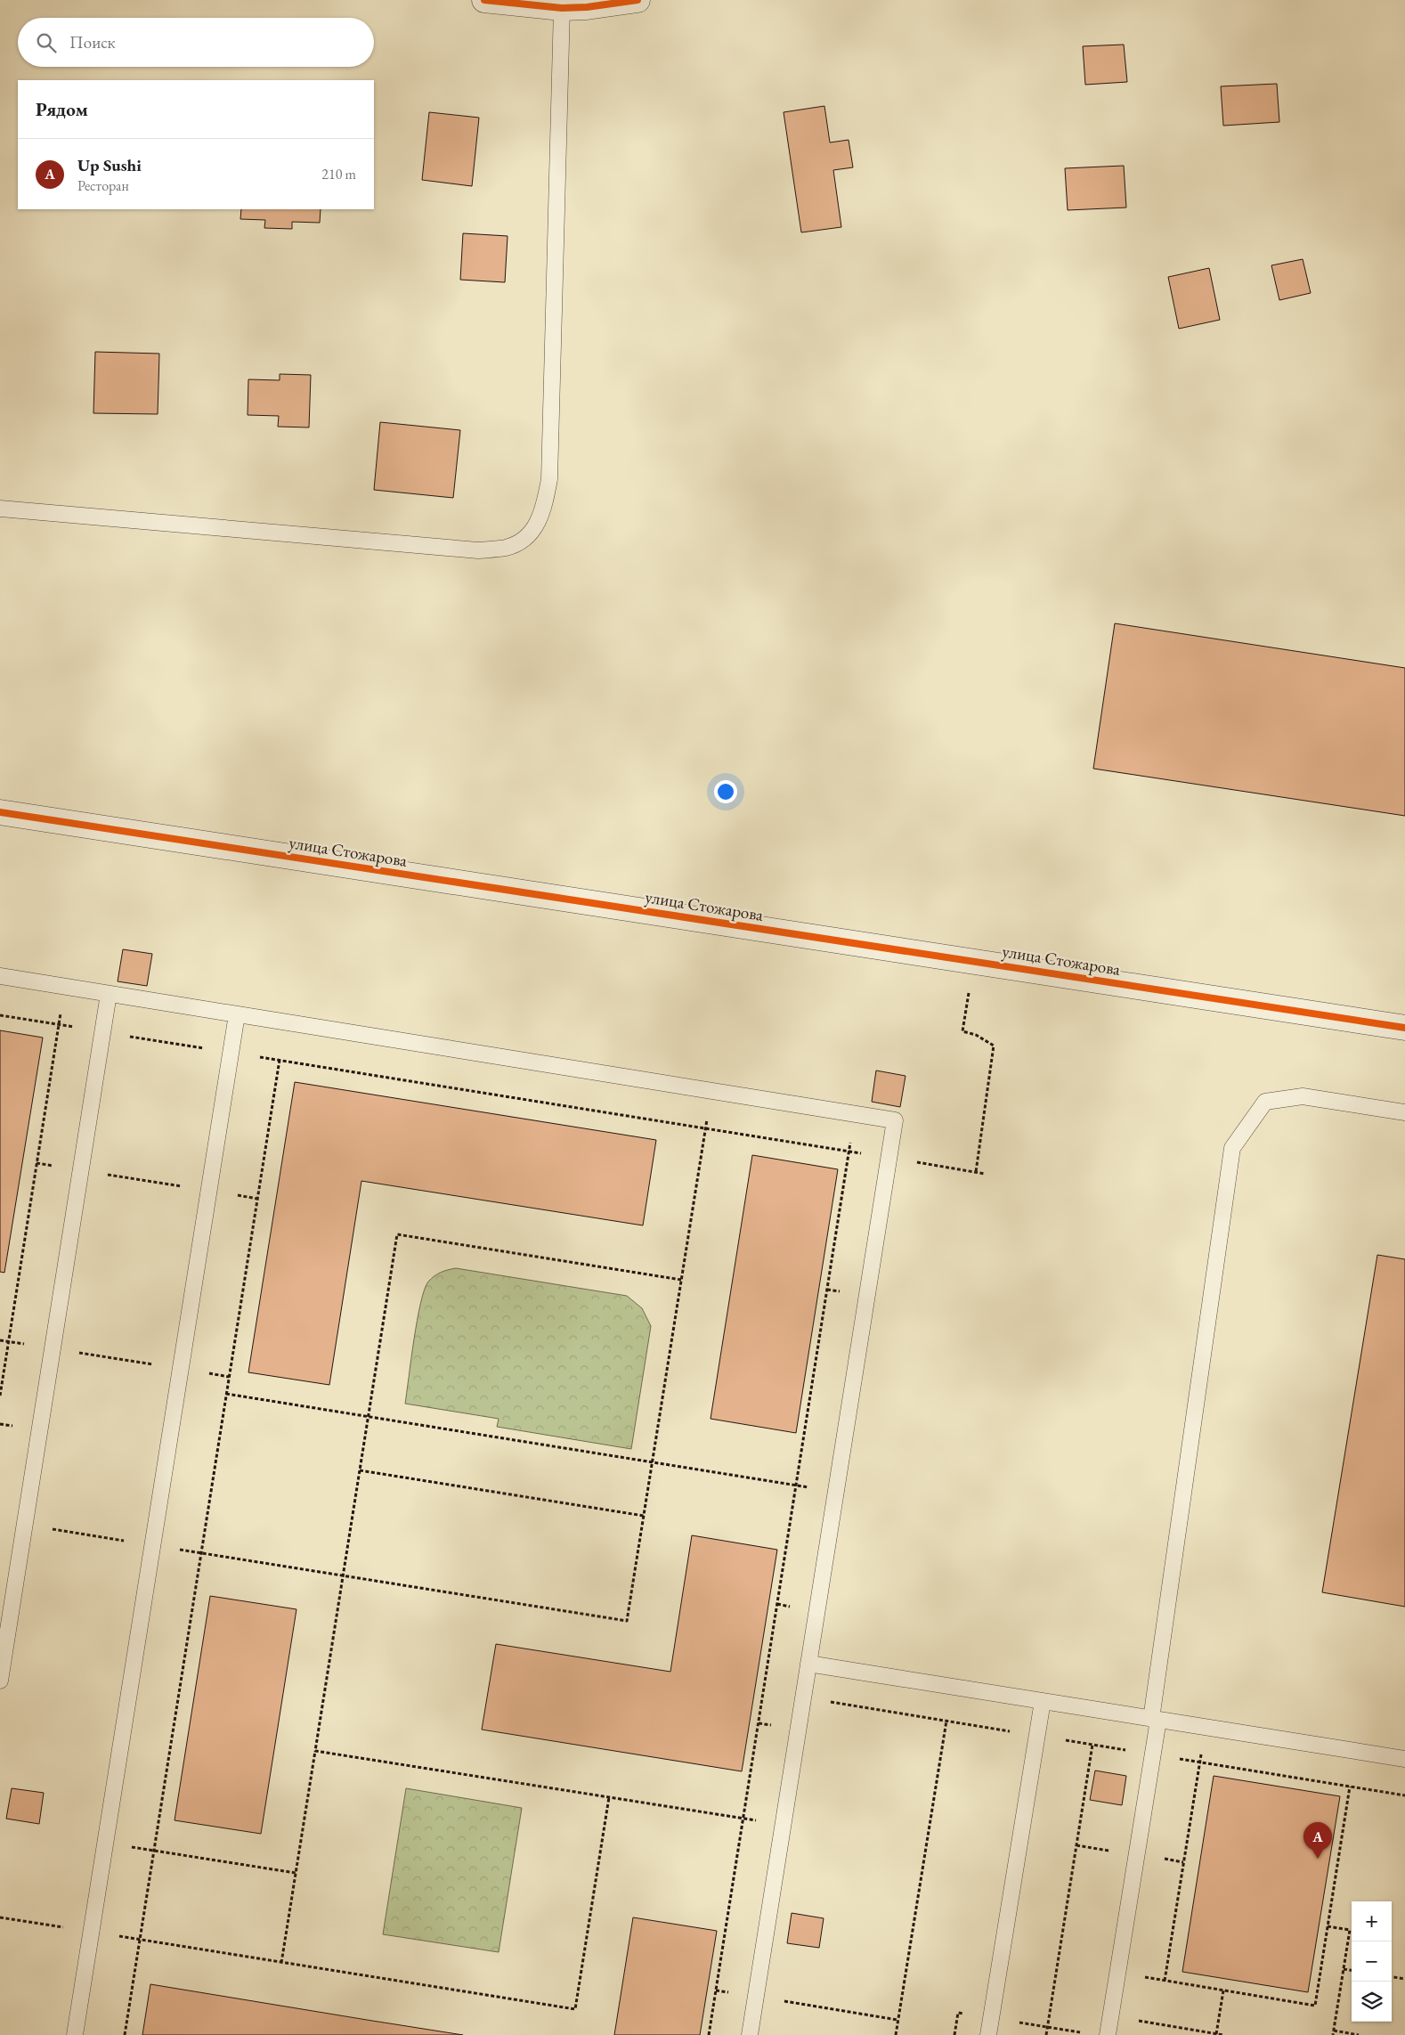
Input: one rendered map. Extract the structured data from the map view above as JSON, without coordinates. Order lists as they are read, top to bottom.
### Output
{
  "streets": {
    "street": ["улица Стожарова"]
  },
  "page": {
    "search": "Поиск",
    "heading": "Рядом",
    "list": [
      {
        "mark": "A",
        "name": "Up Sushi",
        "note": "Ресторан",
        "value": "210 m"
      }
    ],
    "pins": "A",
    "map_buttons": ["+", "−"]
  }
}
